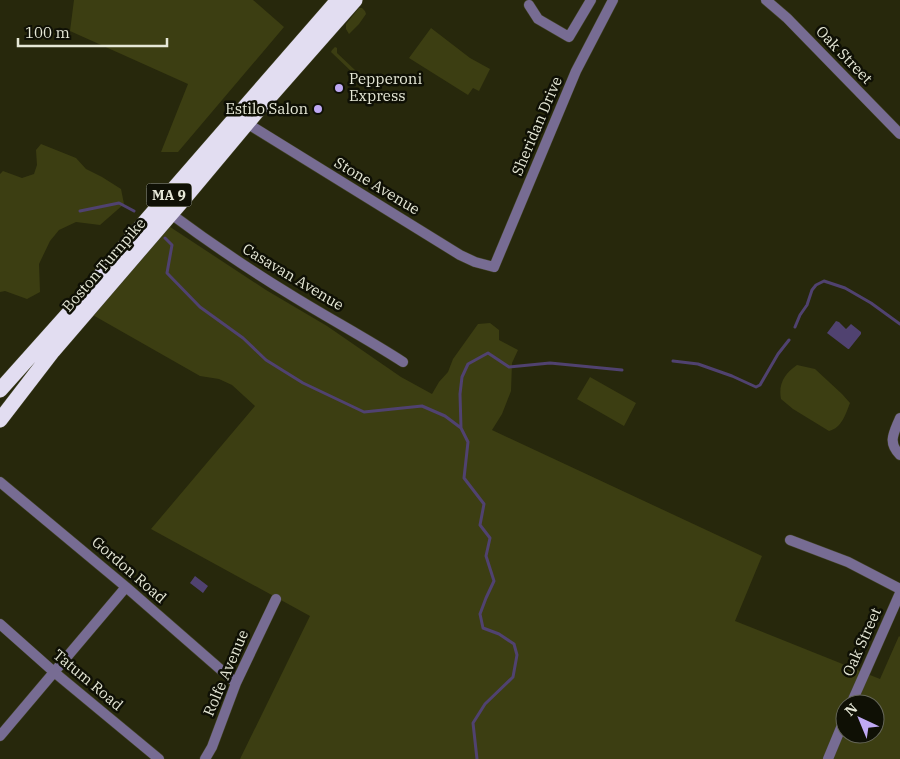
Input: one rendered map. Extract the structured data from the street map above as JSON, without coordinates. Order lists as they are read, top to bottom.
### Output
{
  "streets": {
    "highway": ["MA 9", "Boston Turnpike"],
    "street": [
      "Oak Street",
      "Sheridan Drive",
      "Stone Avenue",
      "Casavan Avenue",
      "Gordon Road",
      "Rolfe Avenue",
      "Tatum Road"
    ]
  },
  "crossings": [
    ["Sheridan Drive", "Stone Avenue"],
    ["Stone Avenue", "Boston Turnpike"],
    ["Boston Turnpike", "Casavan Avenue"],
    ["Gordon Road", "Rolfe Avenue"]
  ],
  "places": ["Pepperoni Express", "Estilo Salon"],
  "scale_bar": "100 m",
  "north": "top left"
}
